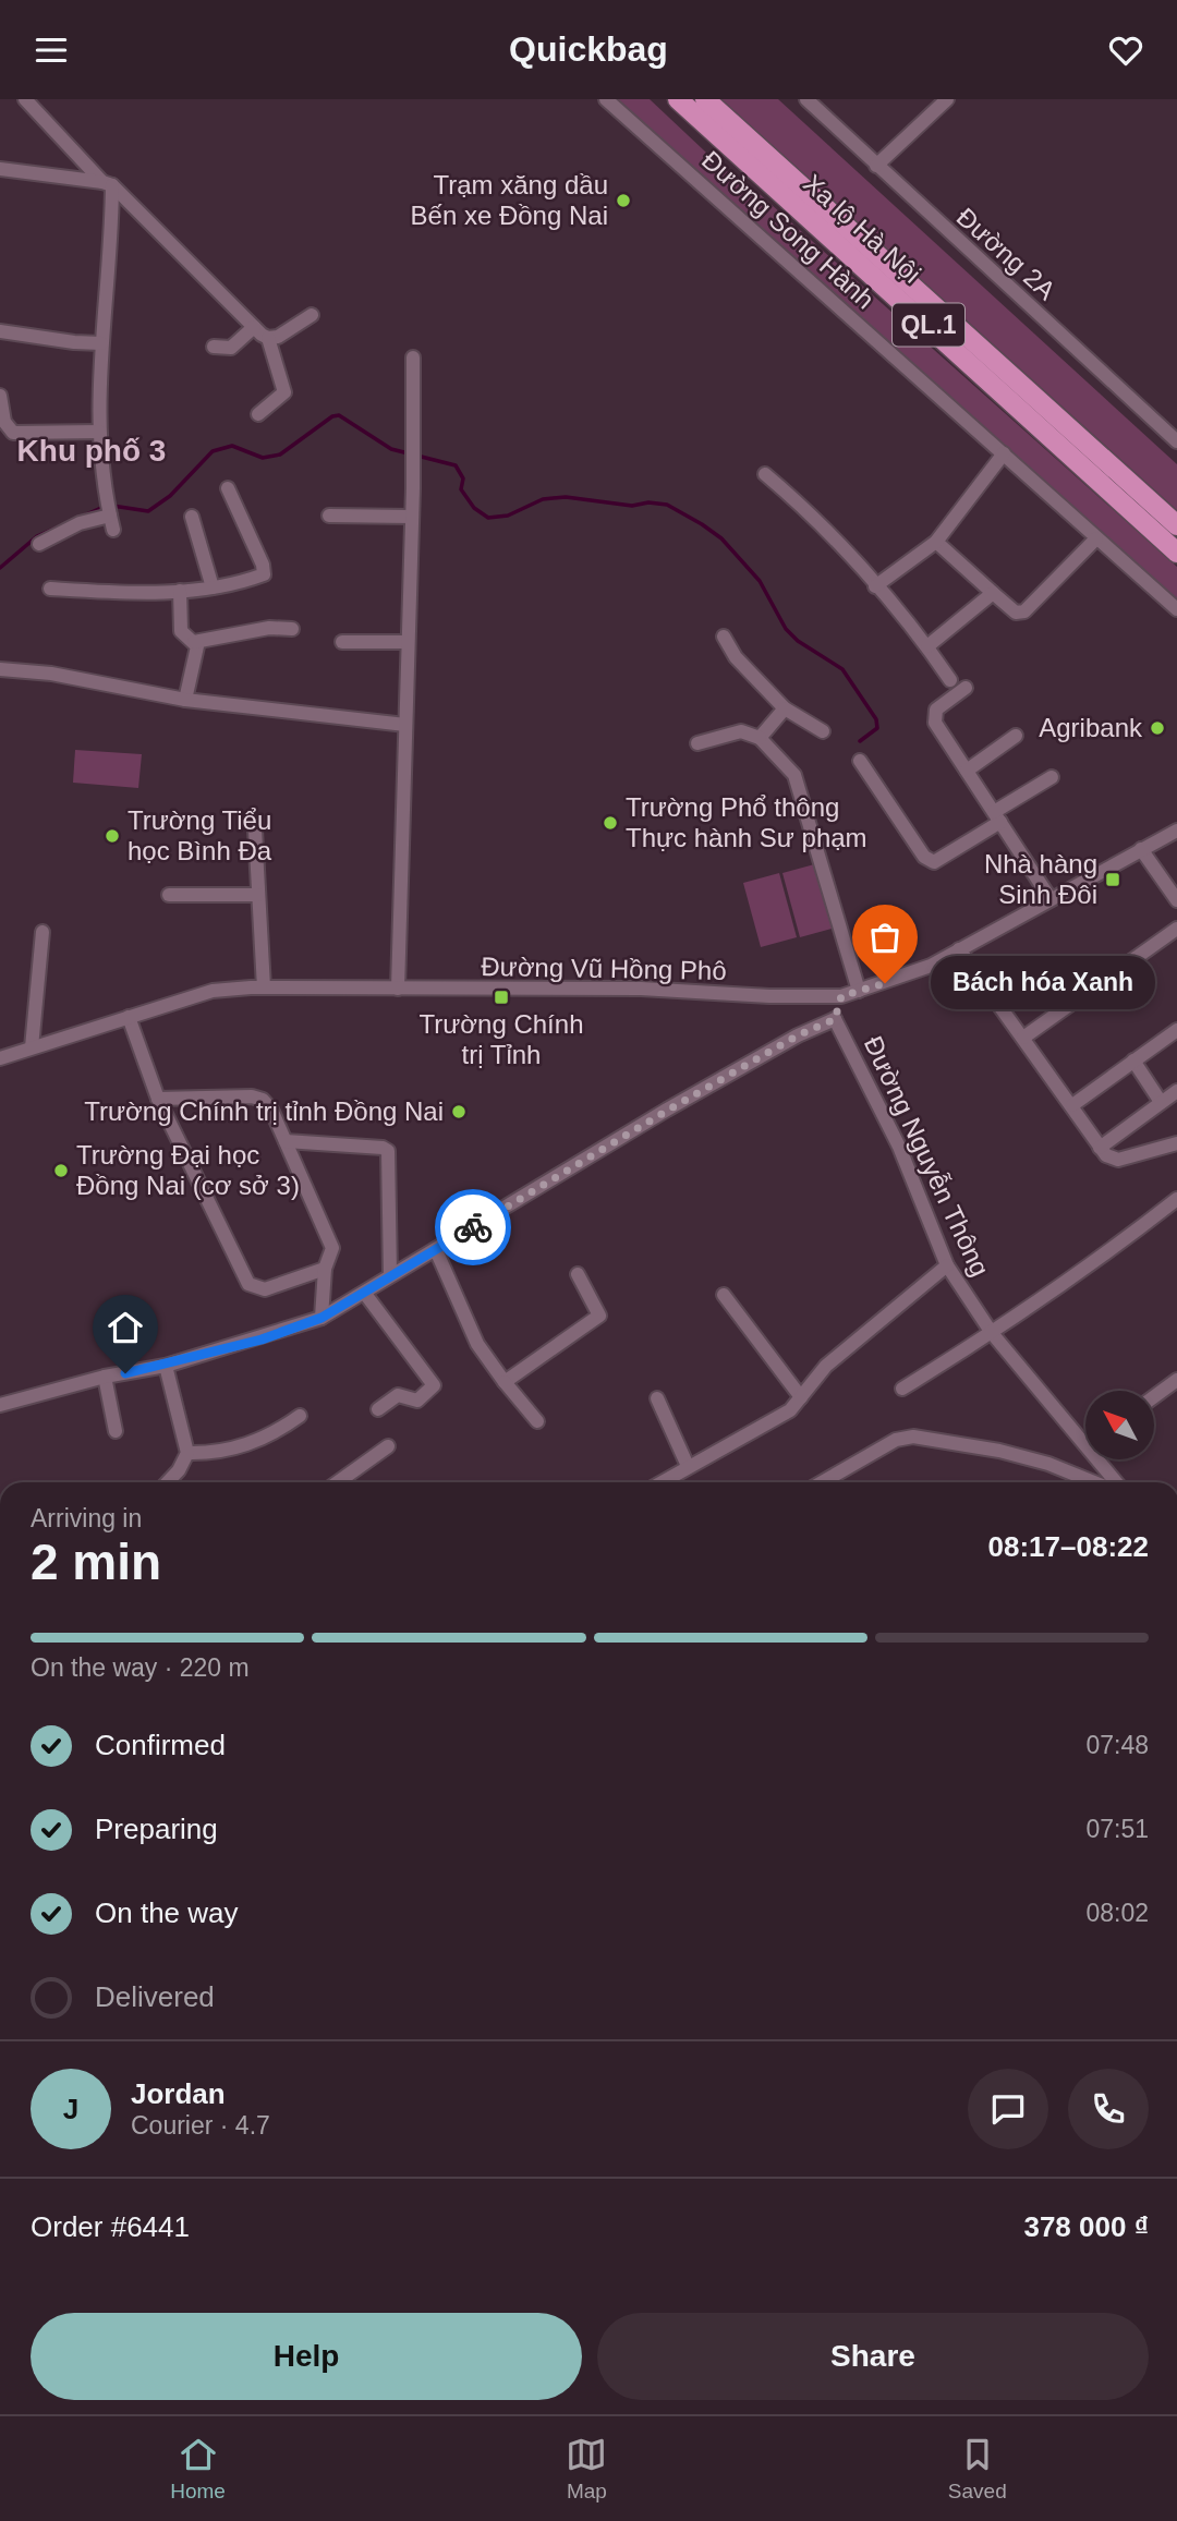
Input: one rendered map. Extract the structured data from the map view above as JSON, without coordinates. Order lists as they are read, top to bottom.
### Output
{
  "streets": {
    "highway": ["Xa lộ Hà Nội", "QL.1"],
    "street": [
      "Đường Song Hành",
      "Đường 2A",
      "Đường Vũ Hồng Phô",
      "Đường Nguyễn Thông"
    ]
  },
  "districts": ["Khu phố 3"],
  "places": {
    "other": [
      "Trạm xăng dầu Bến xe Đồng Nai",
      "Agribank",
      "Trường Phổ thông Thực hành Sư phạm",
      "Trường Tiểu học Bình Đa",
      "Bách hóa Xanh",
      "Trường Chính trị tỉnh Đồng Nai",
      "Trường Đại học Đồng Nai (cơ sở 3)"
    ],
    "transit": ["Nhà hàng Sinh Đôi", "Trường Chính trị Tỉnh"]
  },
  "north": "top left",
  "page": {
    "header": "Quickbag",
    "bubble": "Bách hóa Xanh",
    "heading": ["2 min", "Arriving in", "08:17–08:22"],
    "panel": [
      "Jordan",
      "Courier · 4.7",
      "Order #6441",
      "378 000 ₫"
    ],
    "bar": "On the way · 220 m",
    "list": [
      ["Confirmed", "07:48"],
      ["Preparing", "07:51"],
      ["On the way", "08:02"],
      "Delivered"
    ],
    "round": "J",
    "buttons": ["Help", "Share"],
    "tabs": ["Home", "Map", "Saved"]
  }
}
